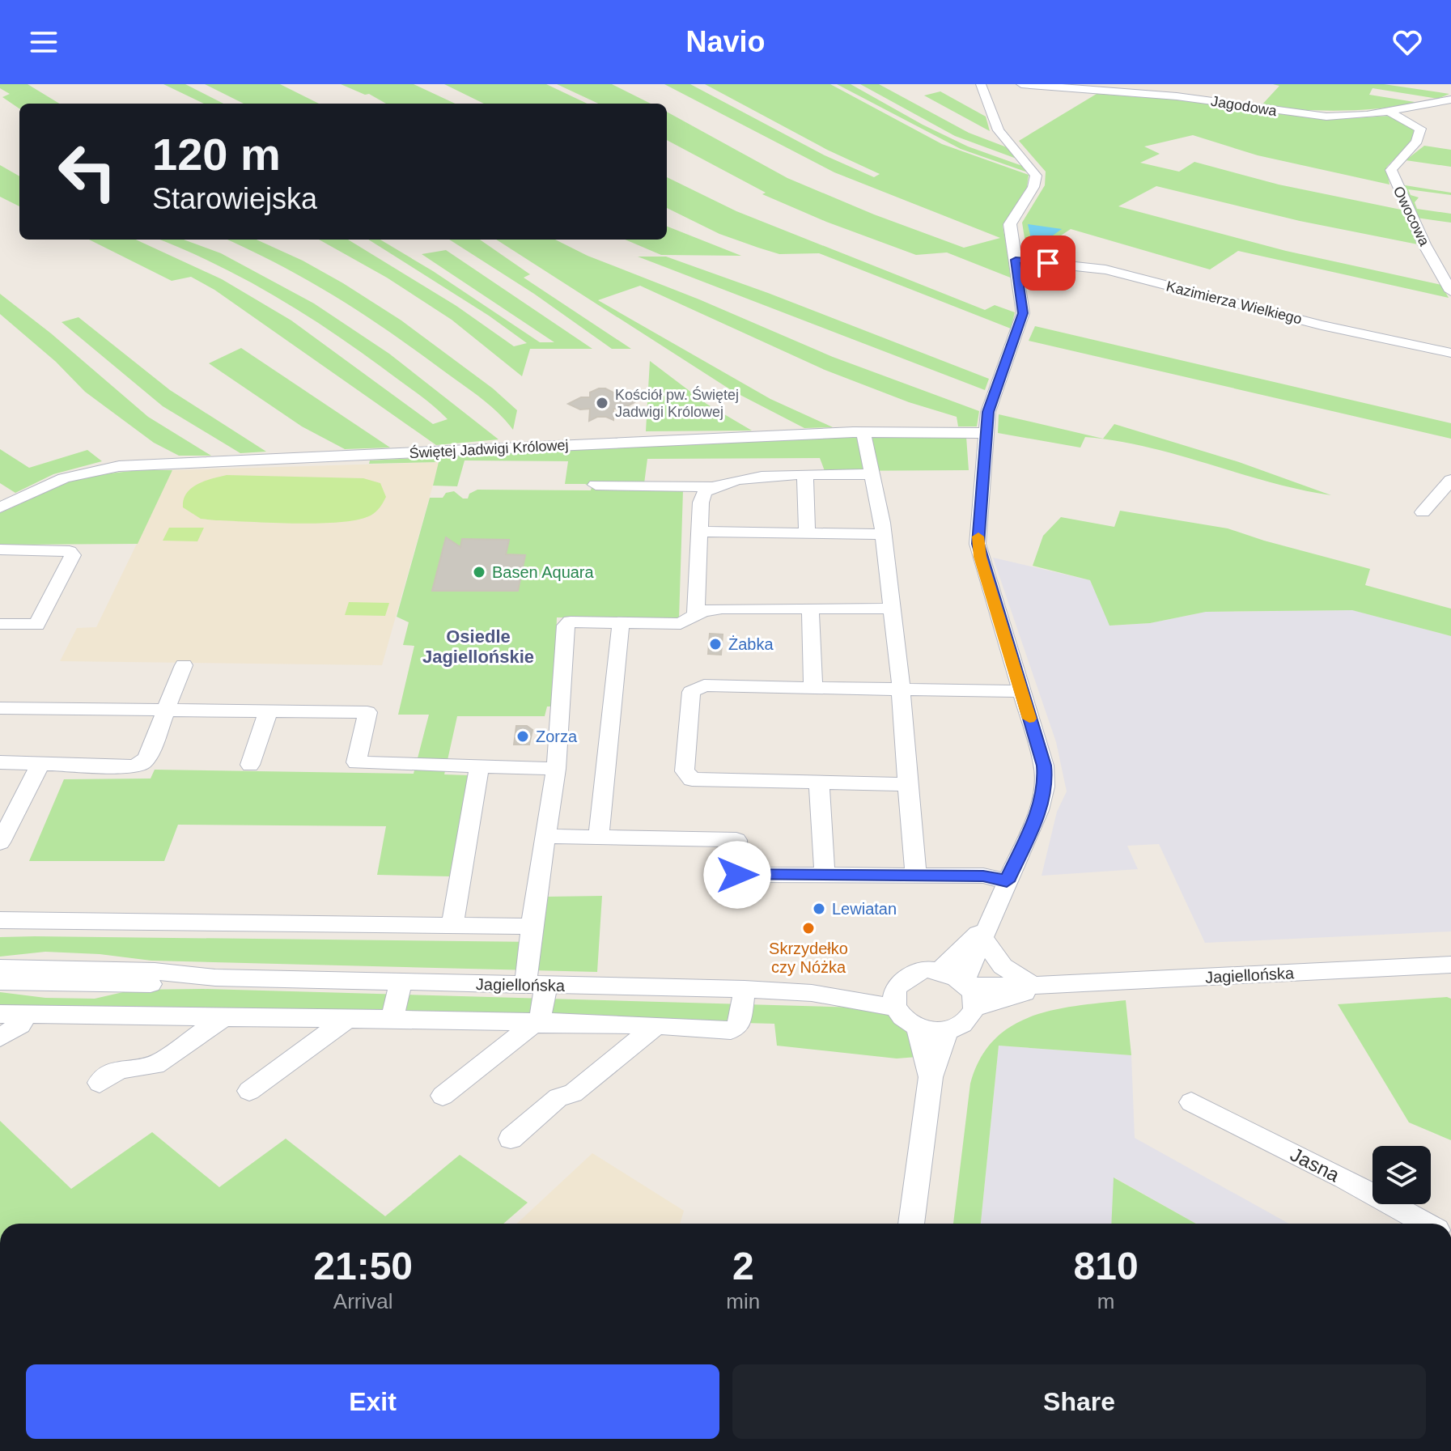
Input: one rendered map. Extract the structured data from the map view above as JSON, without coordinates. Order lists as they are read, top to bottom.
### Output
{
  "streets": {
    "street": [
      "Jagodowa",
      "Owocowa",
      "Kazimierza Wielkiego",
      "Świętej Jadwigi Królowej",
      "Jagiellońska",
      "Jasna"
    ]
  },
  "crossings": [
    ["Jagodowa", "Owocowa"]
  ],
  "districts": ["Osiedle Jagiellońskie"],
  "places": [
    "Kościół pw. Świętej Jadwigi Królowej",
    "Basen Aquara",
    "Żabka",
    "Zorza",
    "Lewiatan",
    "Skrzydełko czy Nóżka"
  ],
  "page": {
    "header": "Navio",
    "turn": ["120 m", "Starowiejska"],
    "eta": [
      "21:50",
      "Arrival",
      "2",
      "min",
      "810",
      "m"
    ],
    "buttons": ["Exit", "Share"]
  }
}
